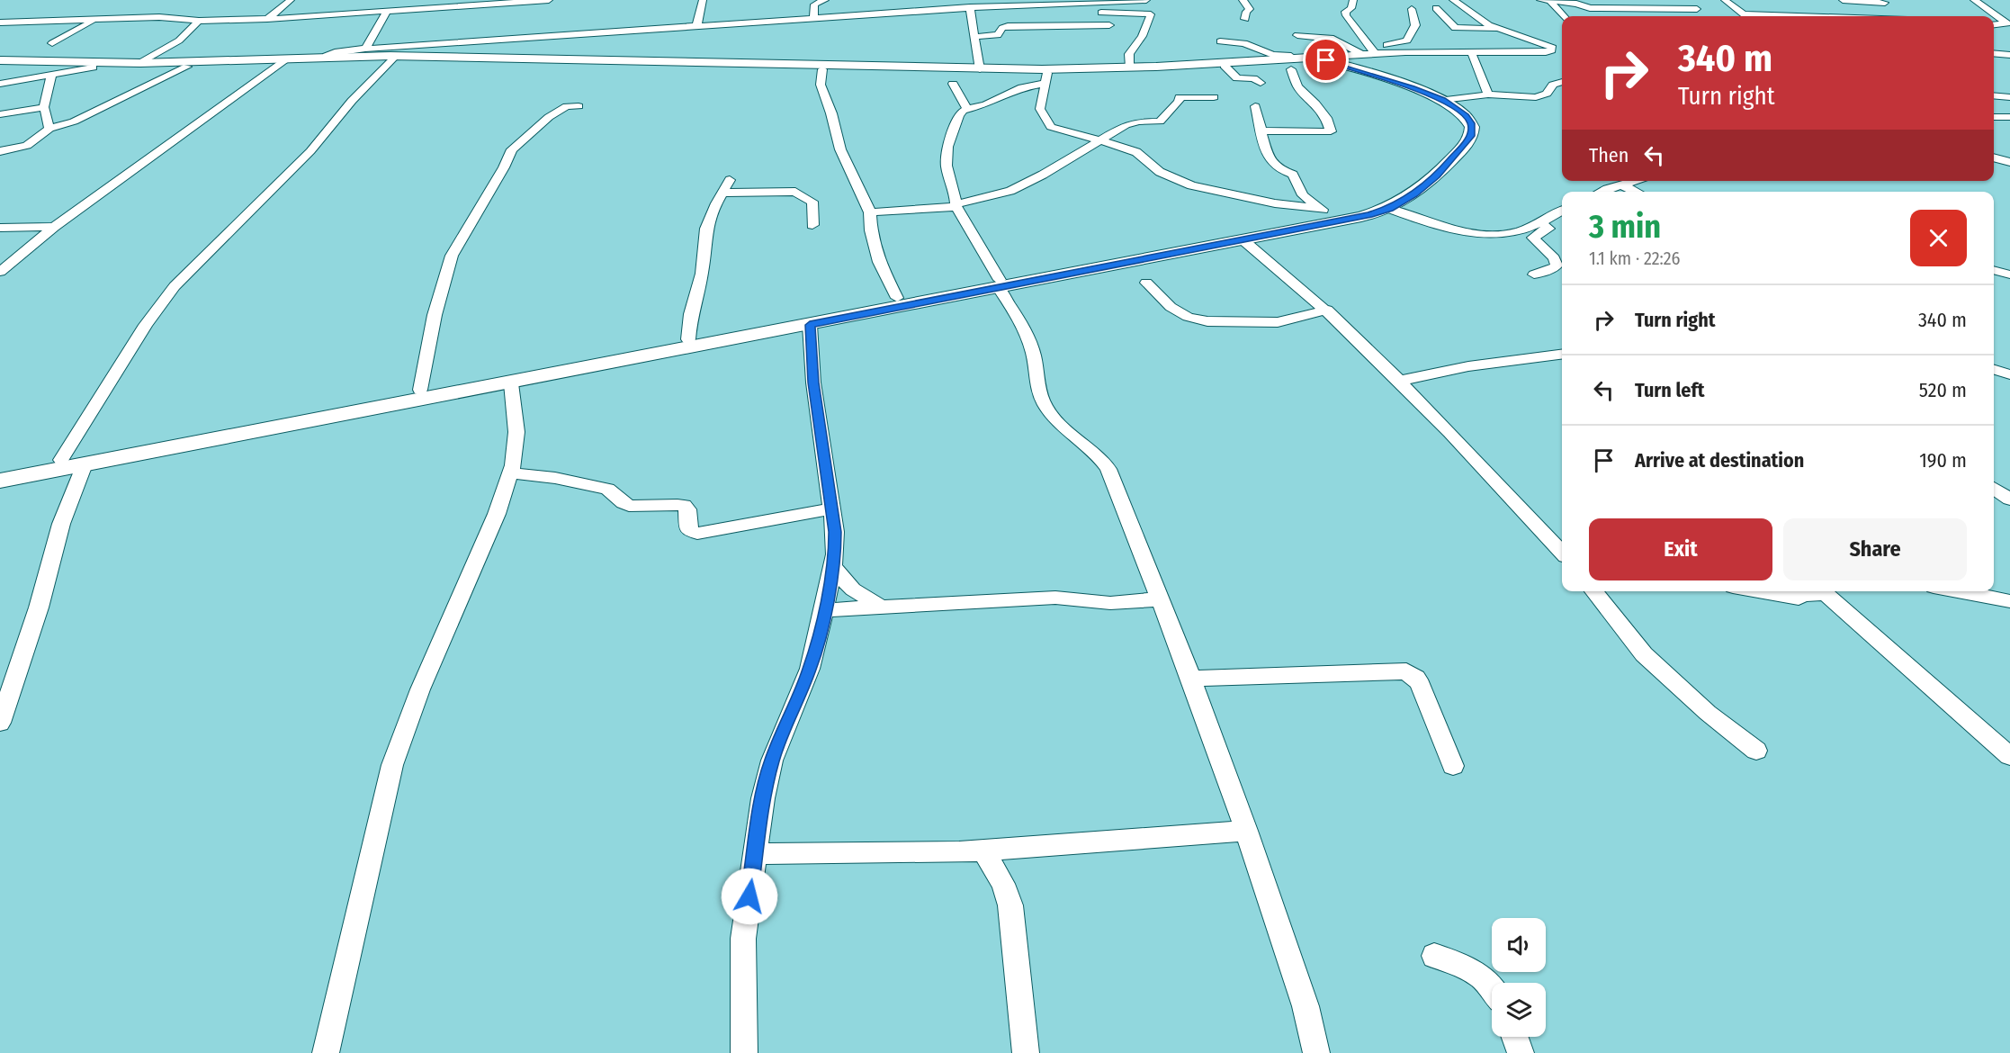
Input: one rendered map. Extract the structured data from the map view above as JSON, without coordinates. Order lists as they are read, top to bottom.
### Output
{
  "page": {
    "turn": ["340 m", "Turn right"],
    "then": "Then",
    "heading": ["3 min", "1.1 km · 22:26"],
    "list": [
      {
        "name": "Turn right",
        "value": "340 m"
      },
      {
        "name": "Turn left",
        "value": "520 m"
      },
      {
        "name": "Arrive at destination",
        "value": "190 m"
      }
    ],
    "buttons": ["Exit", "Share"]
  }
}
